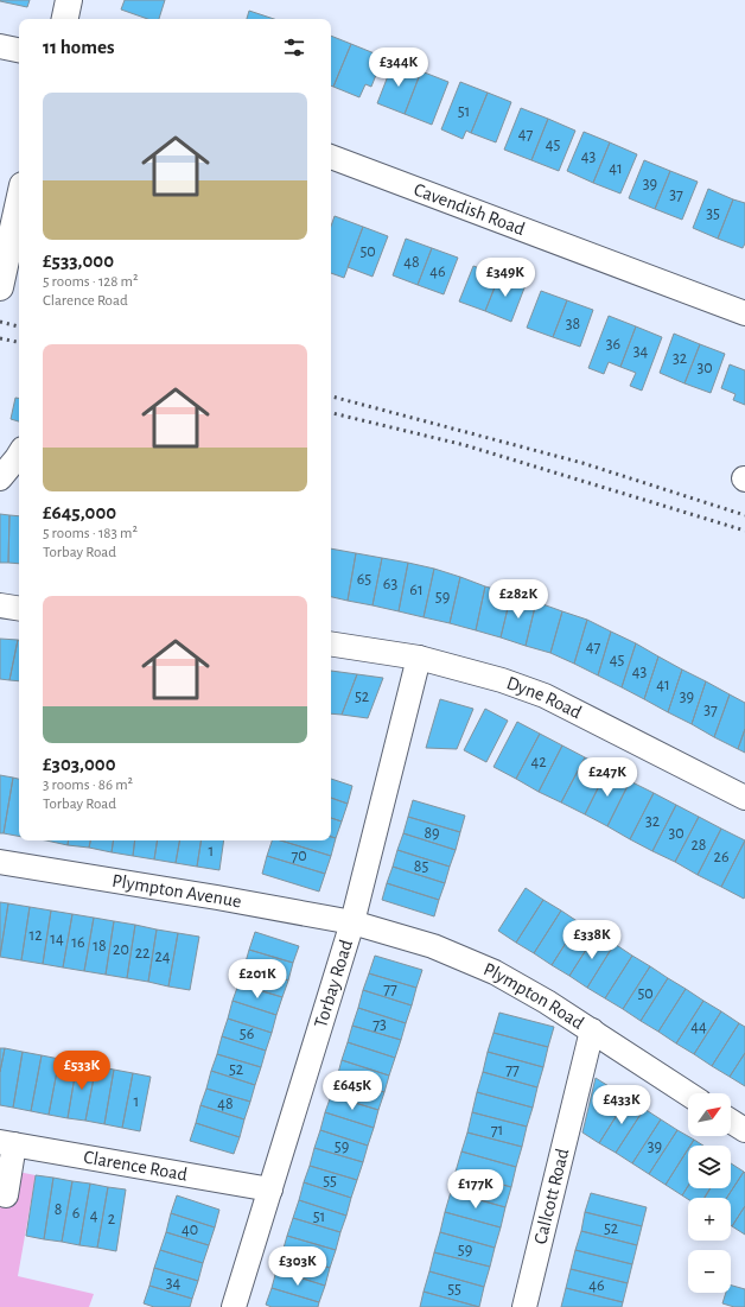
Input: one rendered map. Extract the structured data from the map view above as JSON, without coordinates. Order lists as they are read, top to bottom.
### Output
{
  "streets": {
    "street": [
      "Cavendish Road",
      "Dyne Road",
      "Plympton Avenue",
      "Torbay Road",
      "Plympton Road",
      "Clarence Road",
      "Callcott Road"
    ]
  },
  "crossings": [
    ["Dyne Road", "Torbay Road"],
    ["Plympton Avenue", "Torbay Road"],
    ["Plympton Avenue", "Plympton Road"],
    ["Torbay Road", "Plympton Road"],
    ["Torbay Road", "Clarence Road"],
    ["Plympton Road", "Callcott Road"]
  ],
  "house_numbers": [
    "51",
    "47",
    "45",
    "43",
    "41",
    "39",
    "37",
    "35",
    "50",
    "48",
    "46",
    "38",
    "36",
    "34",
    "32",
    "30",
    "65",
    "63",
    "61",
    "59",
    "47",
    "45",
    "43",
    "41",
    "52",
    "39",
    "37",
    "42",
    "32",
    "89",
    "30",
    "28",
    "1",
    "70",
    "26",
    "85",
    "12",
    "14",
    "16",
    "18",
    "20",
    "22",
    "24",
    "77",
    "50",
    "73",
    "44",
    "56",
    "52",
    "77",
    "1",
    "48",
    "71",
    "59",
    "39",
    "55",
    "8",
    "6",
    "4",
    "51",
    "2",
    "52",
    "40",
    "59",
    "34",
    "46",
    "55"
  ],
  "north": "top right",
  "page": {
    "heading": "11 homes",
    "price": [
      "£344K",
      "£349K",
      "£282K",
      "£247K",
      "£338K",
      "£201K",
      "£533K",
      "£645K",
      "£433K",
      "£177K",
      "£303K"
    ],
    "list": [
      {
        "name": "£533,000",
        "note": "5 rooms · 128 m² · Clarence Road"
      },
      {
        "name": "£645,000",
        "note": "5 rooms · 183 m² · Torbay Road"
      },
      {
        "name": "£303,000",
        "note": "3 rooms · 86 m² · Torbay Road"
      }
    ],
    "map_buttons": ["+", "−"]
  }
}
